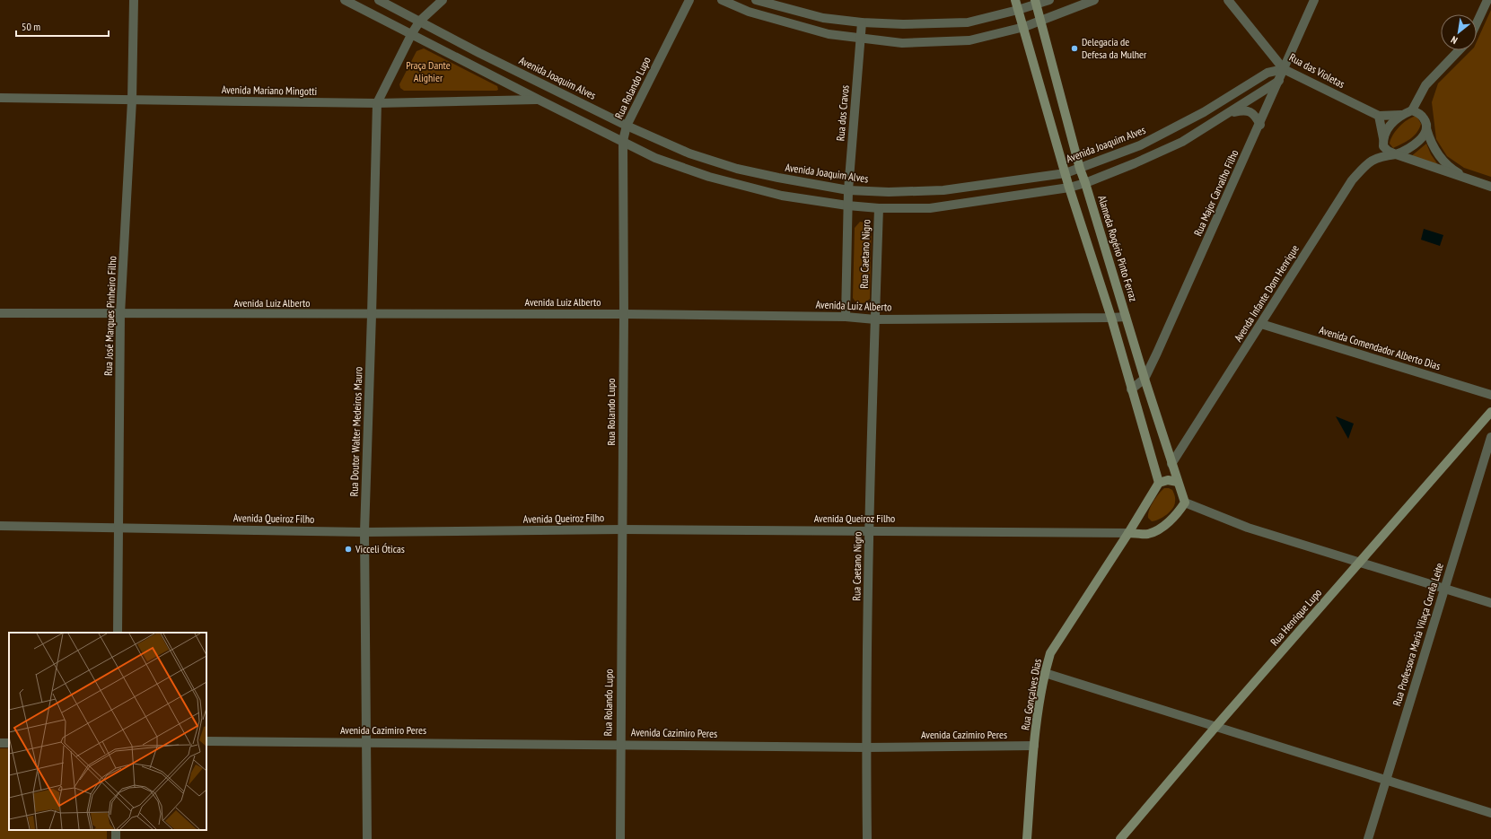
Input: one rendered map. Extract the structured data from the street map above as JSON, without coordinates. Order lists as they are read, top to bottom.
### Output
{
  "streets": {
    "street": [
      "Rua das Violetas",
      "Avenida Joaquim Alves",
      "Rua Rolando Lupo",
      "Avenida Mariano Mingotti",
      "Rua dos Cravos",
      "Rua Major Carvalho Filho",
      "Alameda Rogério Pinto Ferraz",
      "Rua Caetano Nigro",
      "Avenda Infante Dom Henrique",
      "Avenida Luiz Alberto",
      "Rua José Marques Pinheiro Filho",
      "Avenida Comendador Alberto Dias",
      "Rua Doutor Walter Medeiros Mauro",
      "Avenida Queiroz Filho",
      "Rua Henrique Lupo",
      "Rua Professora Maria Vilaça Corrêa Leite",
      "Rua Gonçalves Dias",
      "Avenida Cazimiro Peres"
    ]
  },
  "crossings": [
    ["Rua das Violetas", "Avenida Joaquim Alves"],
    ["Rua das Violetas", "Rua Major Carvalho Filho"],
    ["Rua das Violetas", "Avenda Infante Dom Henrique"],
    ["Avenida Joaquim Alves", "Rua Rolando Lupo"],
    ["Avenida Joaquim Alves", "Rua dos Cravos"],
    ["Avenida Joaquim Alves", "Rua Major Carvalho Filho"],
    ["Avenida Joaquim Alves", "Alameda Rogério Pinto Ferraz"],
    ["Avenida Joaquim Alves", "Rua Doutor Walter Medeiros Mauro"],
    ["Rua Rolando Lupo", "Avenida Luiz Alberto"],
    ["Rua Rolando Lupo", "Avenida Queiroz Filho"],
    ["Rua Rolando Lupo", "Avenida Cazimiro Peres"],
    ["Avenida Mariano Mingotti", "Rua José Marques Pinheiro Filho"],
    ["Avenida Mariano Mingotti", "Rua Doutor Walter Medeiros Mauro"],
    ["Rua dos Cravos", "Rua Caetano Nigro"],
    ["Rua Major Carvalho Filho", "Alameda Rogério Pinto Ferraz"],
    ["Alameda Rogério Pinto Ferraz", "Avenda Infante Dom Henrique"],
    ["Alameda Rogério Pinto Ferraz", "Avenida Luiz Alberto"],
    ["Rua Caetano Nigro", "Avenida Luiz Alberto"],
    ["Rua Caetano Nigro", "Avenida Queiroz Filho"],
    ["Rua Caetano Nigro", "Avenida Cazimiro Peres"],
    ["Avenda Infante Dom Henrique", "Avenida Comendador Alberto Dias"],
    ["Avenida Luiz Alberto", "Rua José Marques Pinheiro Filho"],
    ["Avenida Luiz Alberto", "Rua Doutor Walter Medeiros Mauro"],
    ["Rua José Marques Pinheiro Filho", "Avenida Queiroz Filho"],
    ["Rua Doutor Walter Medeiros Mauro", "Avenida Queiroz Filho"],
    ["Rua Doutor Walter Medeiros Mauro", "Avenida Cazimiro Peres"],
    ["Avenida Queiroz Filho", "Rua Gonçalves Dias"],
    ["Rua Gonçalves Dias", "Avenida Cazimiro Peres"]
  ],
  "parks": ["Praça Dante Alighier"],
  "places": ["Delegacia de Defesa da Mulher", "Vicceli Óticas"],
  "scale_bar": "50 m",
  "north": "bottom left"
}
